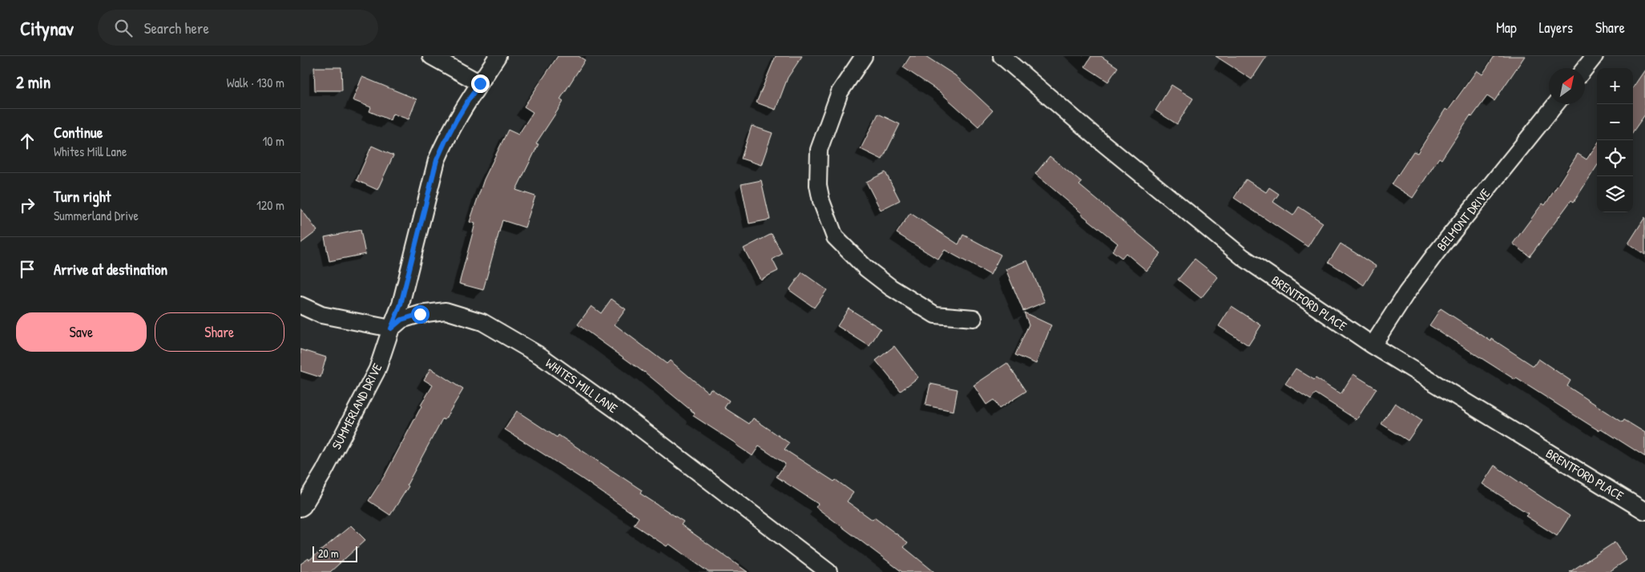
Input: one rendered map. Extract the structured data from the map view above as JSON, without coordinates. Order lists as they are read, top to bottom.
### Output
{
  "streets": {
    "street": [
      "BELMONT DRIVE",
      "BRENTFORD PLACE",
      "WHITES MILL LANE",
      "SUMMERLAND DRIVE"
    ]
  },
  "crossings": [
    ["BELMONT DRIVE", "BRENTFORD PLACE"],
    ["WHITES MILL LANE", "SUMMERLAND DRIVE"]
  ],
  "scale_bar": "20 m",
  "north": "top right",
  "page": {
    "header": "Citynav",
    "search": "Search here",
    "nav": ["Map", "Layers", "Share"],
    "heading": ["2 min", "Walk · 130 m"],
    "map_buttons": ["+", "−"],
    "list": [
      ["Continue", "Whites Mill Lane", "10 m"],
      ["Turn right", "Summerland Drive", "120 m"],
      "Arrive at destination"
    ],
    "buttons": ["Save", "Share"],
    "scale": "20 m"
  }
}
